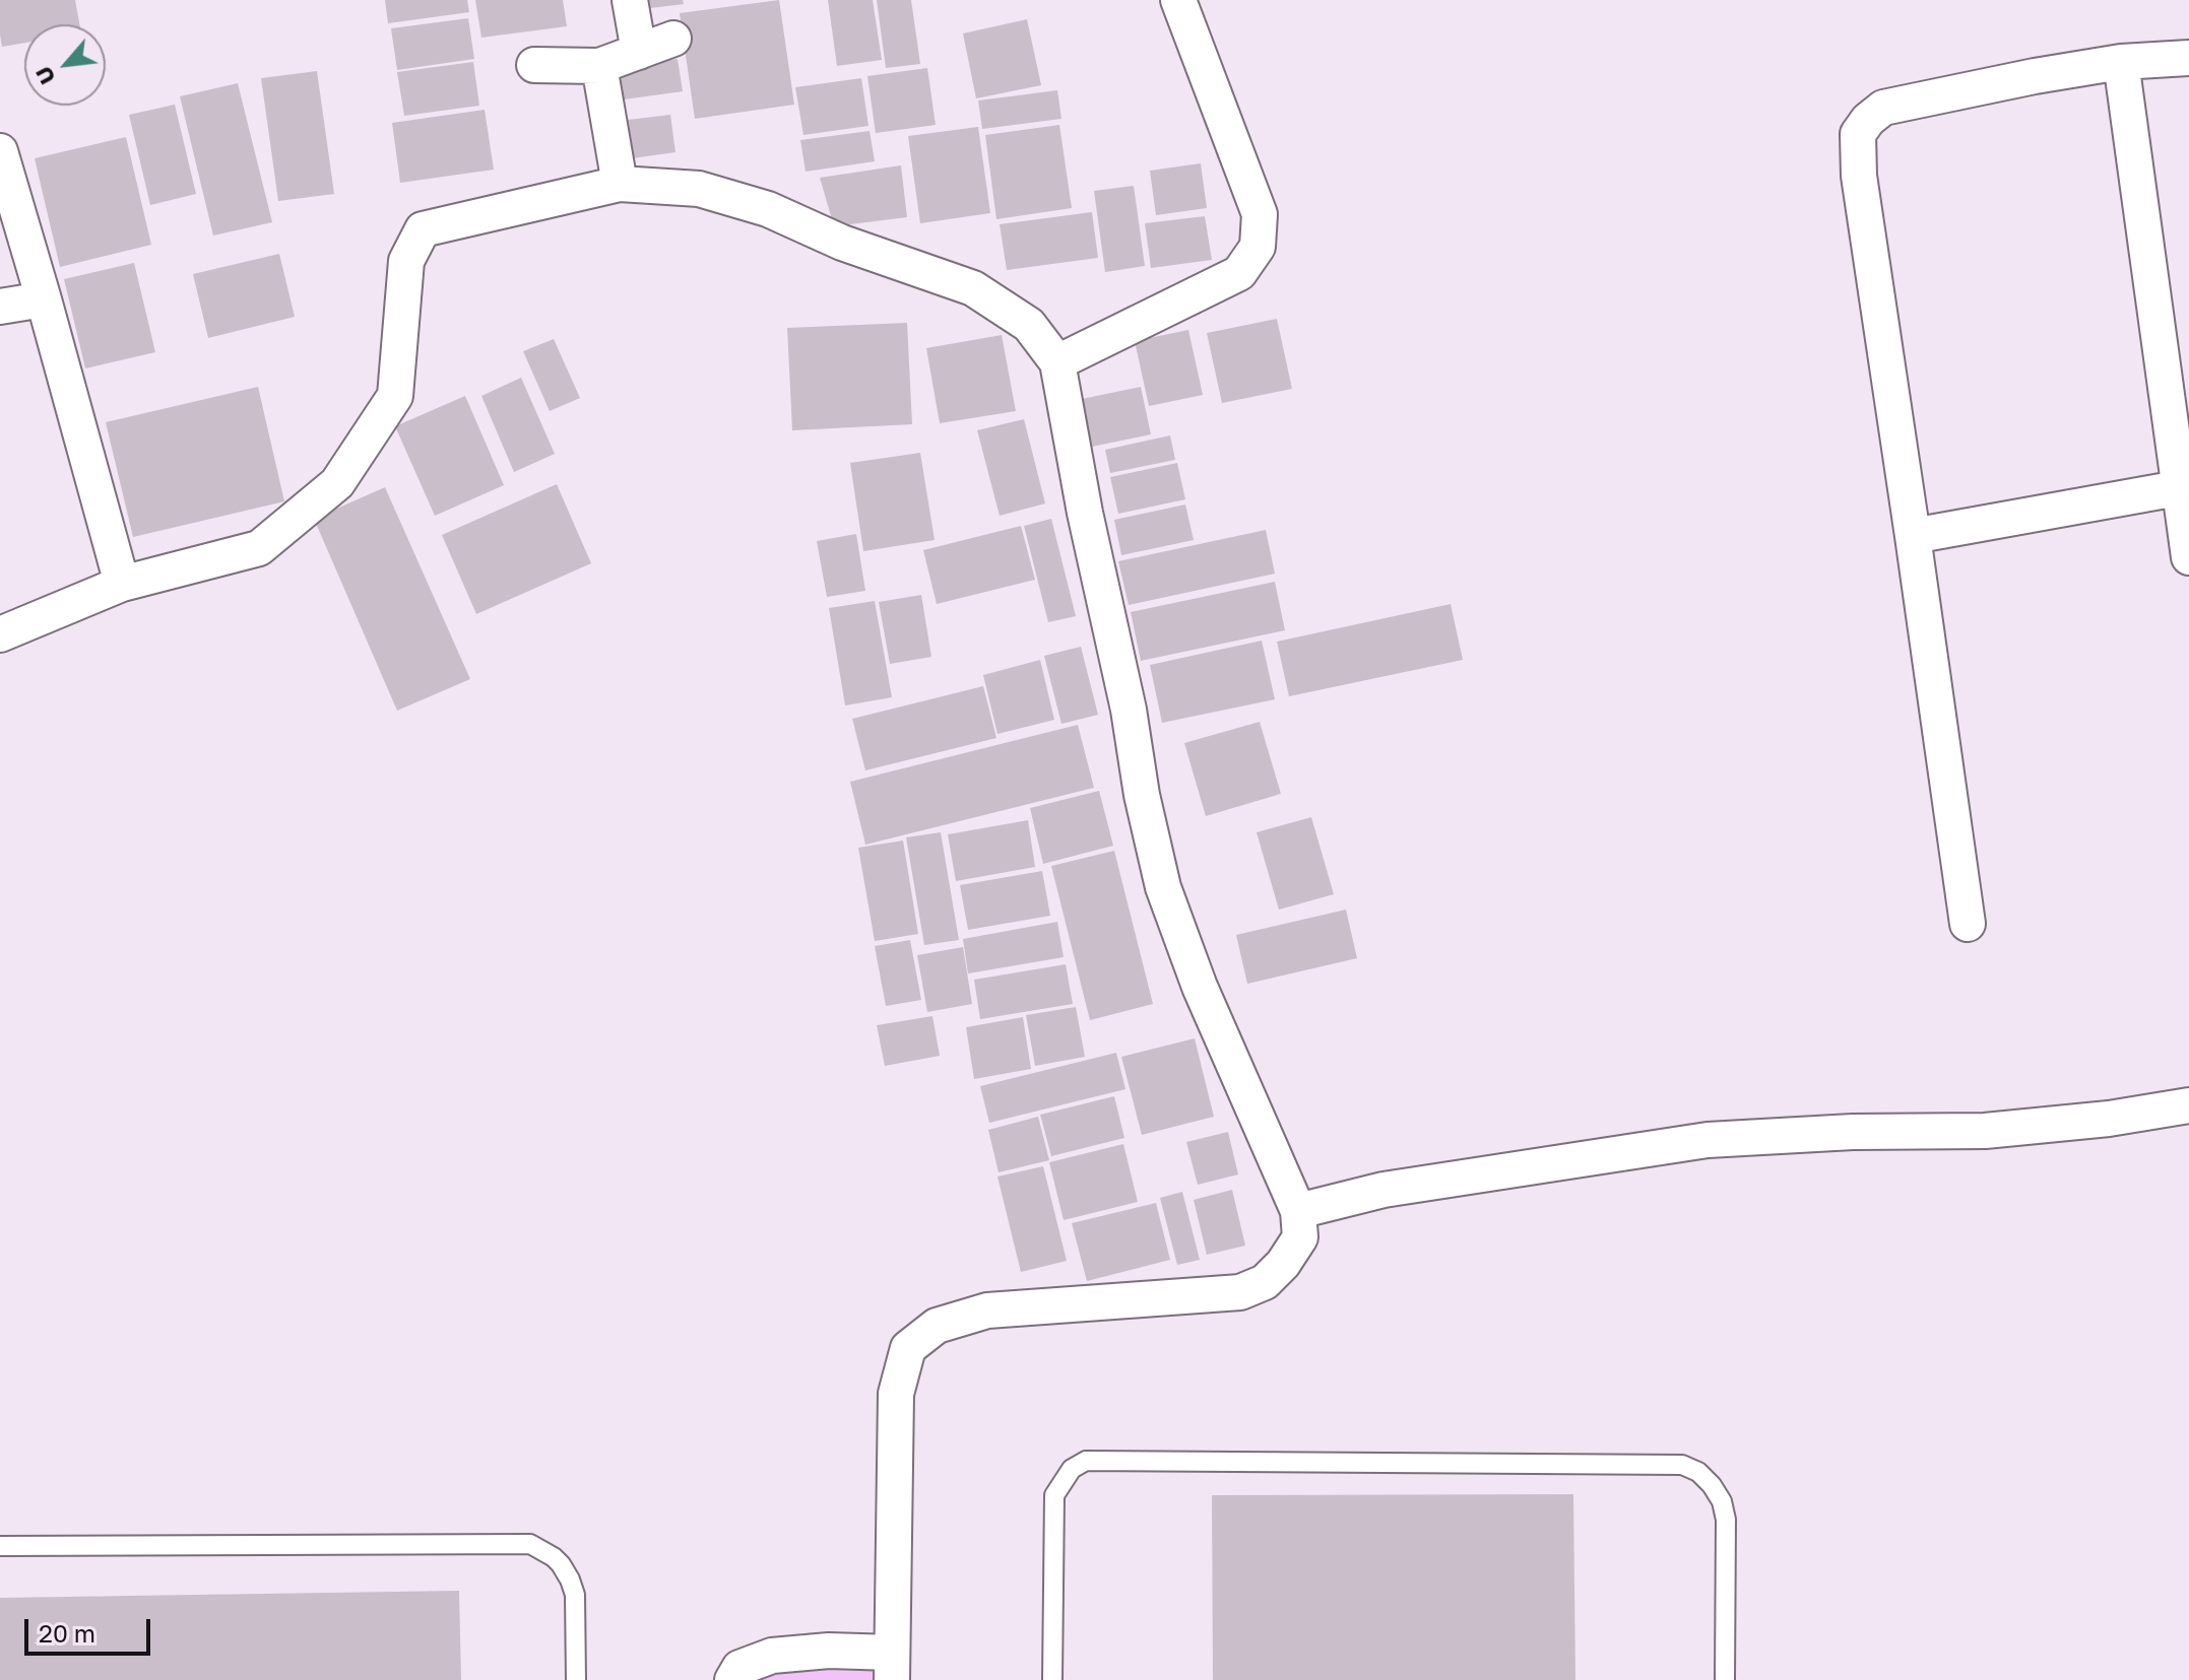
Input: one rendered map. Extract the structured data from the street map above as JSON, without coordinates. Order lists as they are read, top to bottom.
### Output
{
  "scale_bar": "20 m",
  "north": "bottom left"
}
